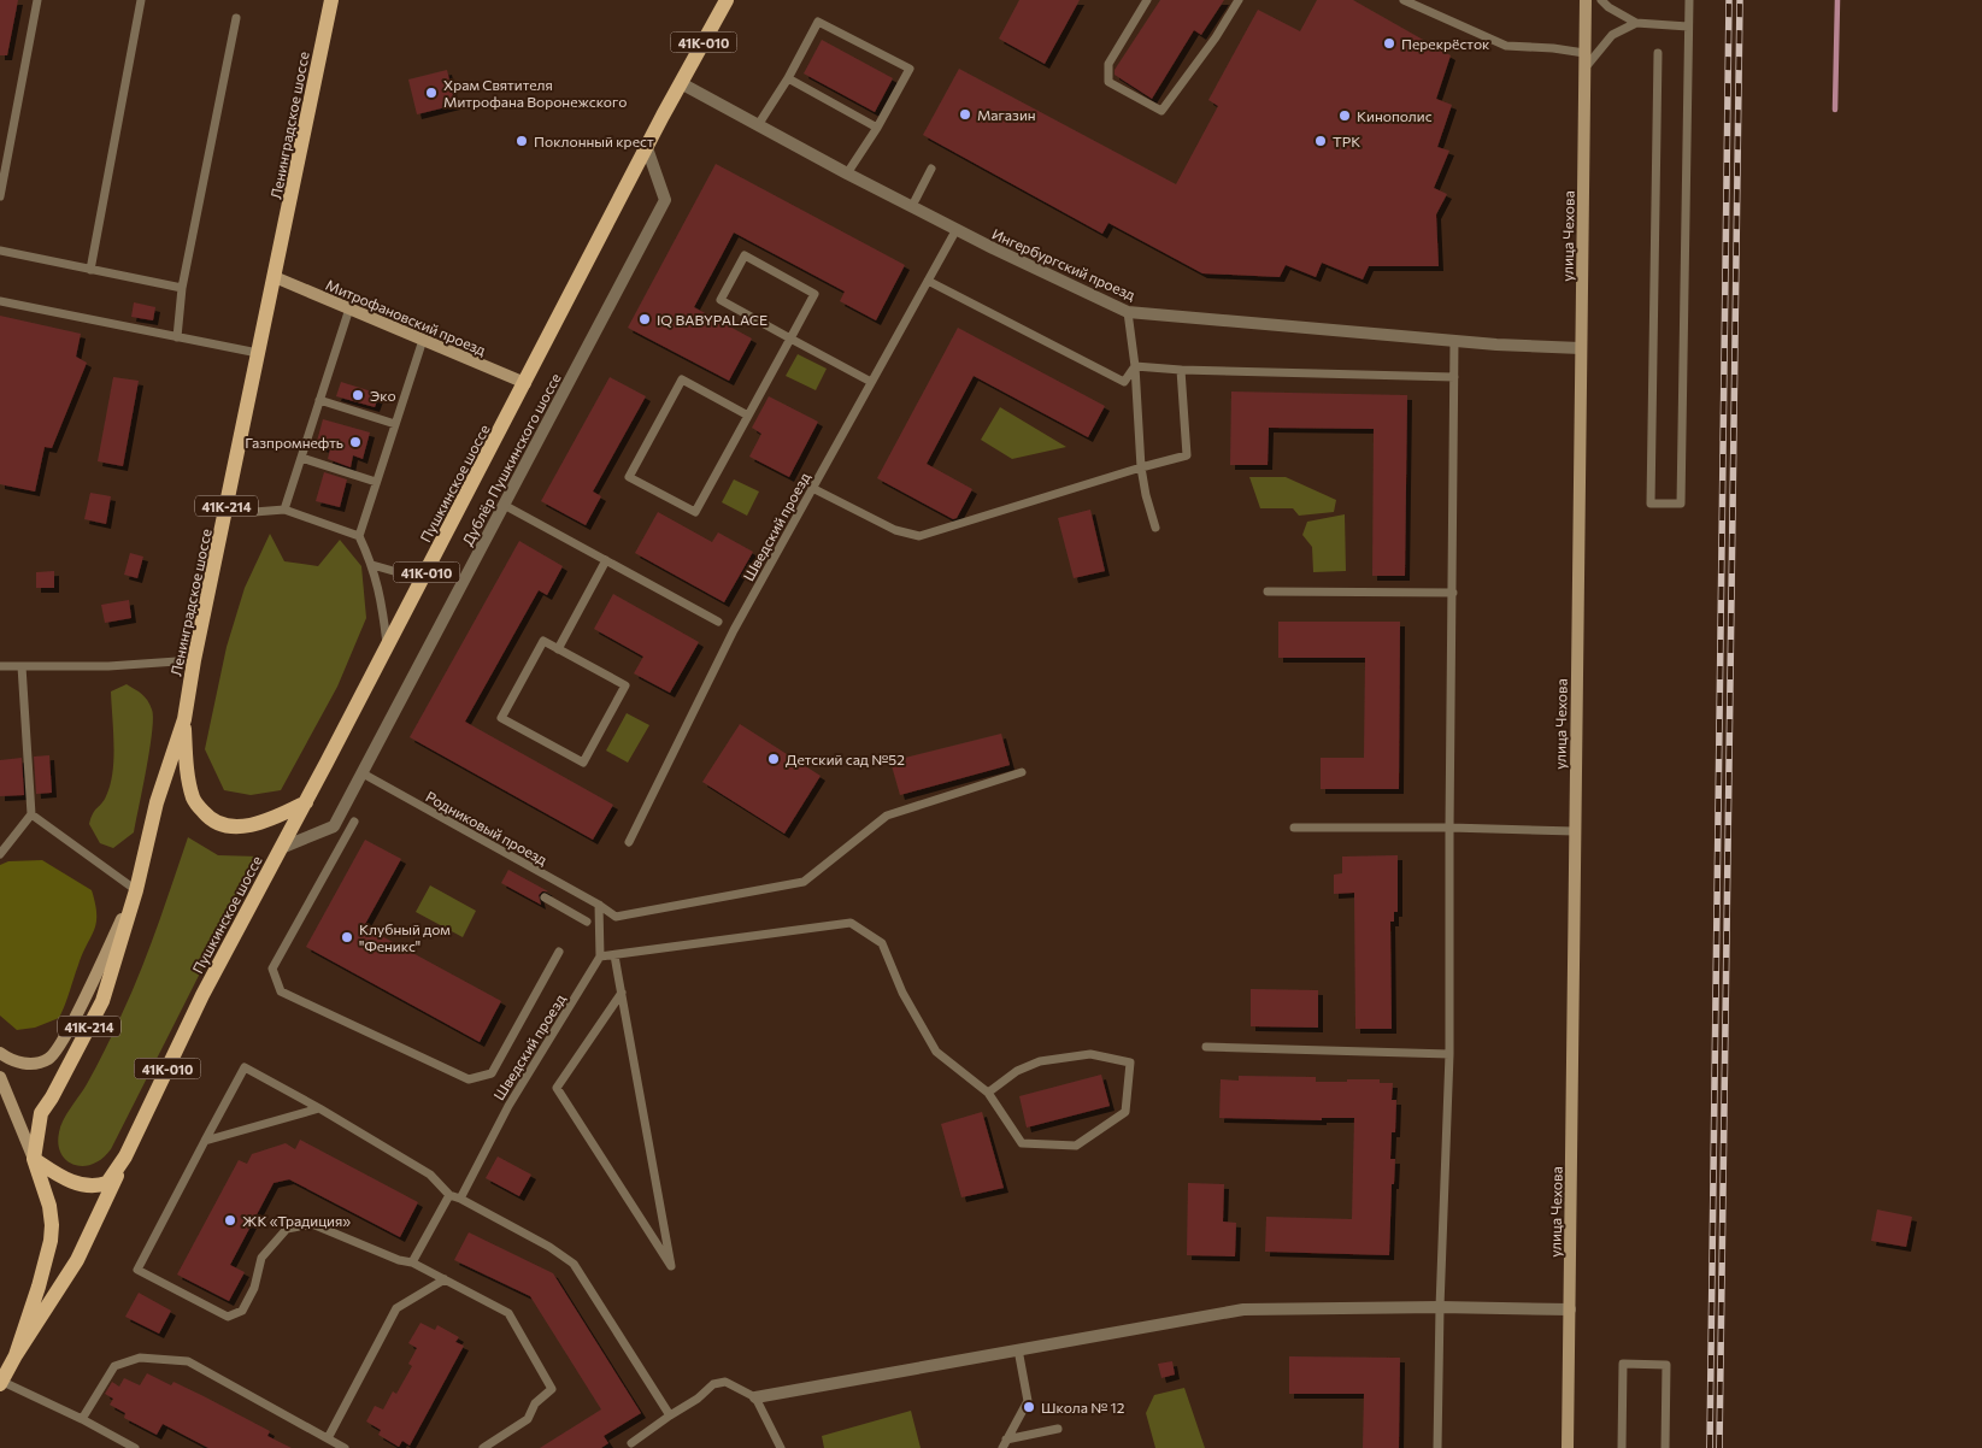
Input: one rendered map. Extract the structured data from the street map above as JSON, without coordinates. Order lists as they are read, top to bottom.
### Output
{
  "streets": {
    "main road": [
      "41К-010",
      "Ленинградское шоссе",
      "Пушкинское шоссе",
      "41К-214"
    ],
    "street": [
      "улица Чехова",
      "Ингербургский проезд",
      "Митрофановский проезд",
      "Дублёр Пушкинского шоссе"
    ],
    "lane": ["Шведский проезд", "Родниковый проезд"]
  },
  "crossings": [
    ["41К-010", "Ленинградское шоссе"],
    ["41К-010", "Пушкинское шоссе"],
    ["Ленинградское шоссе", "Митрофановский проезд"],
    ["улица Чехова", "Ингербургский проезд"],
    ["Ингербургский проезд", "Пушкинское шоссе"],
    ["Ингербургский проезд", "Шведский проезд"],
    ["Митрофановский проезд", "Пушкинское шоссе"],
    ["Дублёр Пушкинского шоссе", "Пушкинское шоссе"],
    ["Дублёр Пушкинского шоссе", "Родниковый проезд"]
  ],
  "places": [
    "Перекрёсток",
    "Храм Святителя Митрофана Воронежского",
    "Магазин",
    "Кинополис",
    "Поклонный крест",
    "ТРК",
    "IQ BABYPALACE",
    "Эко",
    "Газпромнефть",
    "Детский сад №52",
    "Клубный дом \"Феникс\"",
    "ЖК «Традиция»",
    "Школа № 12"
  ]
}
